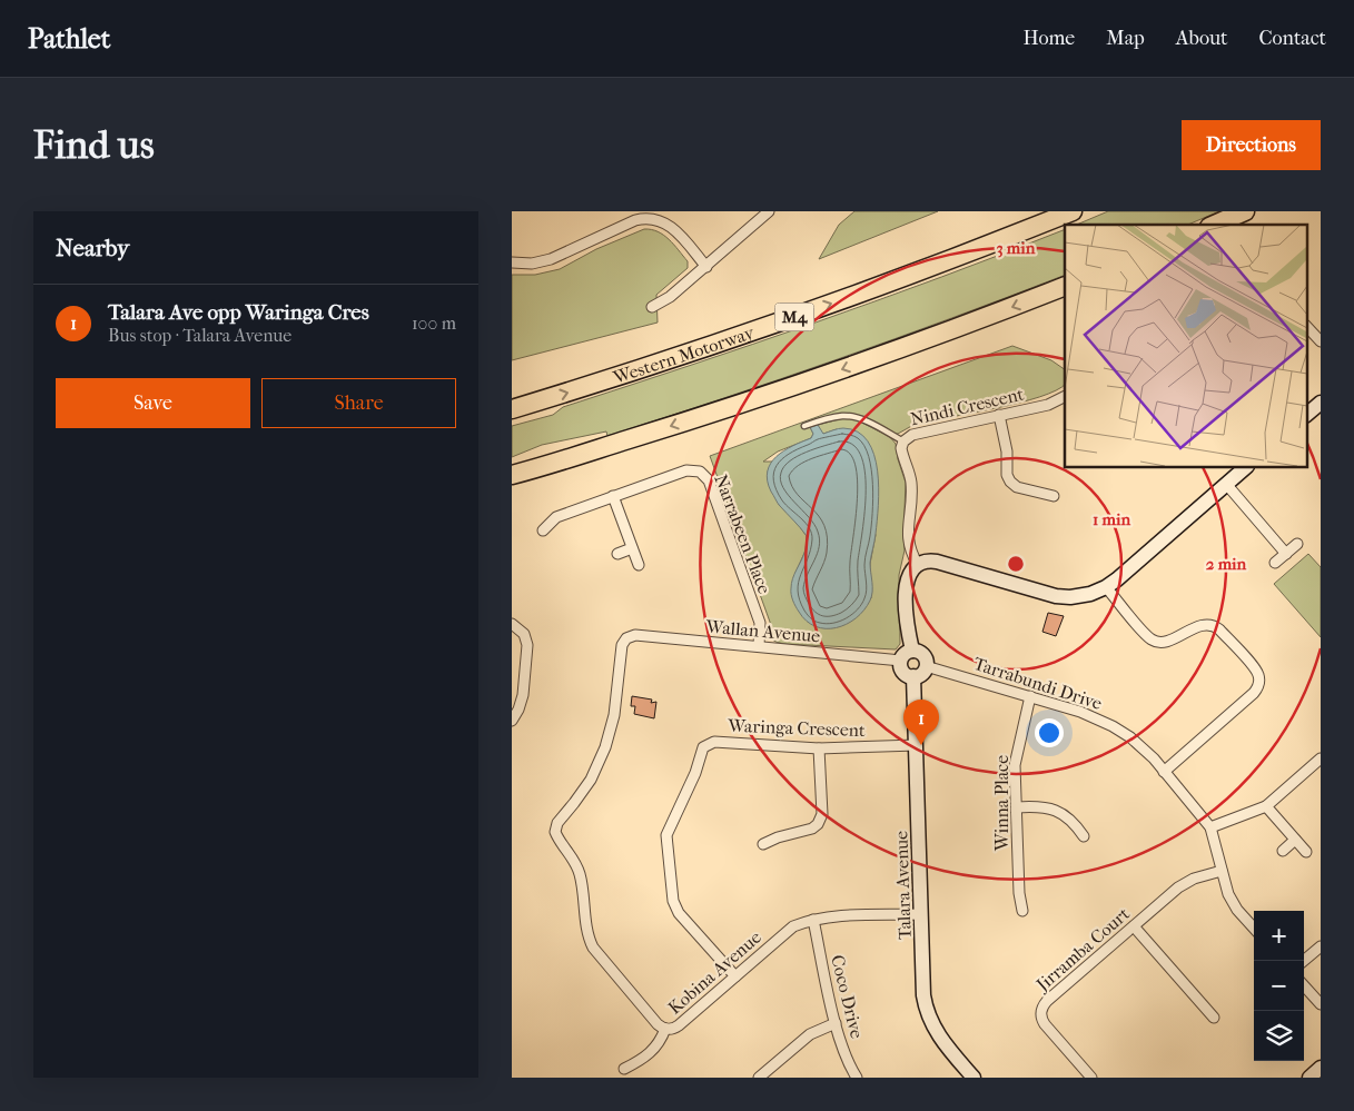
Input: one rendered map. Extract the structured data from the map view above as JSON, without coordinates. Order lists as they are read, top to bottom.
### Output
{
  "streets": {
    "highway": ["M4", "Western Motorway"],
    "street": [
      "Nindi Crescent",
      "Narrabeen Place",
      "Wallan Avenue",
      "Tarrabundi Drive",
      "Waringa Crescent",
      "Winna Place",
      "Talara Avenue",
      "Jirramba Court",
      "Kobina Avenue",
      "Coco Drive"
    ]
  },
  "crossings": [
    ["Narrabeen Place", "Wallan Avenue"],
    ["Wallan Avenue", "Tarrabundi Drive"],
    ["Wallan Avenue", "Talara Avenue"],
    ["Wallan Avenue", "Kobina Avenue"],
    ["Tarrabundi Drive", "Winna Place"],
    ["Tarrabundi Drive", "Talara Avenue"],
    ["Tarrabundi Drive", "Jirramba Court"],
    ["Waringa Crescent", "Talara Avenue"],
    ["Waringa Crescent", "Kobina Avenue"],
    ["Talara Avenue", "Kobina Avenue"],
    ["Kobina Avenue", "Coco Drive"]
  ],
  "page": {
    "header": "Pathlet",
    "nav": [
      "Home",
      "Map",
      "About",
      "Contact"
    ],
    "buttons": [
      "Directions",
      ["Save", "Share"]
    ],
    "title": "Find us",
    "heading": "Nearby",
    "list": [
      {
        "mark": "1",
        "name": "Talara Ave opp Waringa Cres",
        "note": "Bus stop · Talara Avenue",
        "value": "100 m"
      }
    ],
    "pins": "1",
    "map_buttons": ["+", "−"]
  },
  "rings": ["3 min", "1 min", "2 min"]
}
